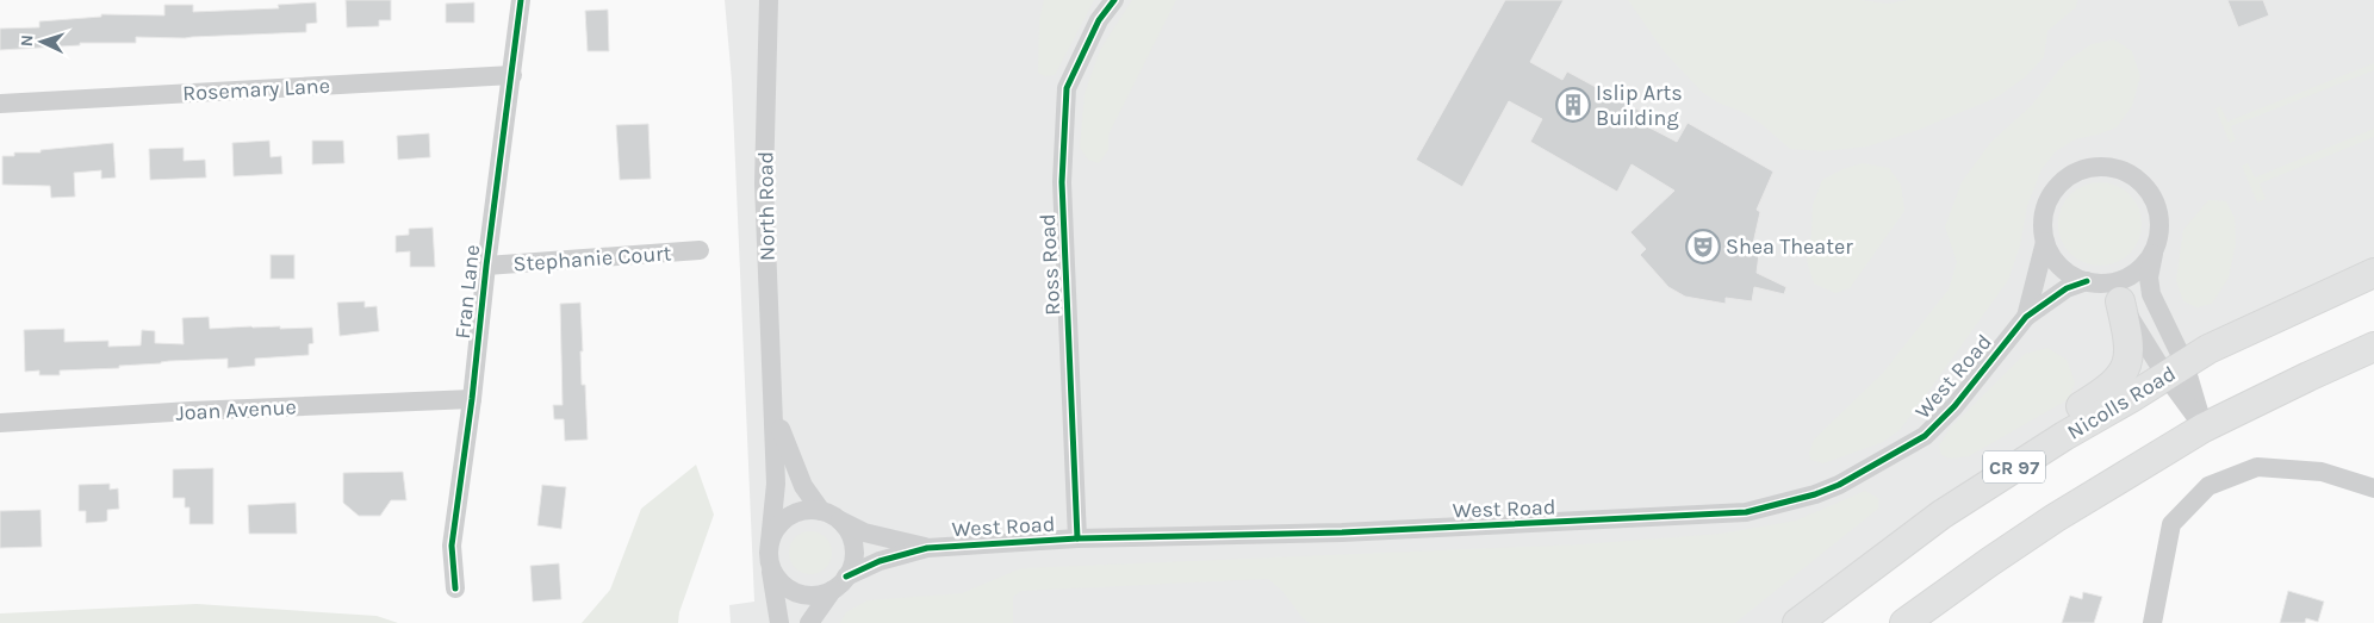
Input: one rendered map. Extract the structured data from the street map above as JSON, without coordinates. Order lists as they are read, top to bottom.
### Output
{
  "streets": {
    "highway": ["Nicolls Road", "CR 97"],
    "street": [
      "Rosemary Lane",
      "North Road",
      "Stephanie Court",
      "Ross Road",
      "Fran Lane",
      "West Road",
      "Joan Avenue"
    ]
  },
  "crossings": [
    ["Rosemary Lane", "Fran Lane"],
    ["North Road", "West Road"],
    ["Stephanie Court", "Fran Lane"],
    ["Ross Road", "West Road"],
    ["Fran Lane", "Joan Avenue"]
  ],
  "places": {
    "building": ["Islip Arts Building"],
    "theatre": ["Shea Theater"]
  },
  "north": "left"
}
